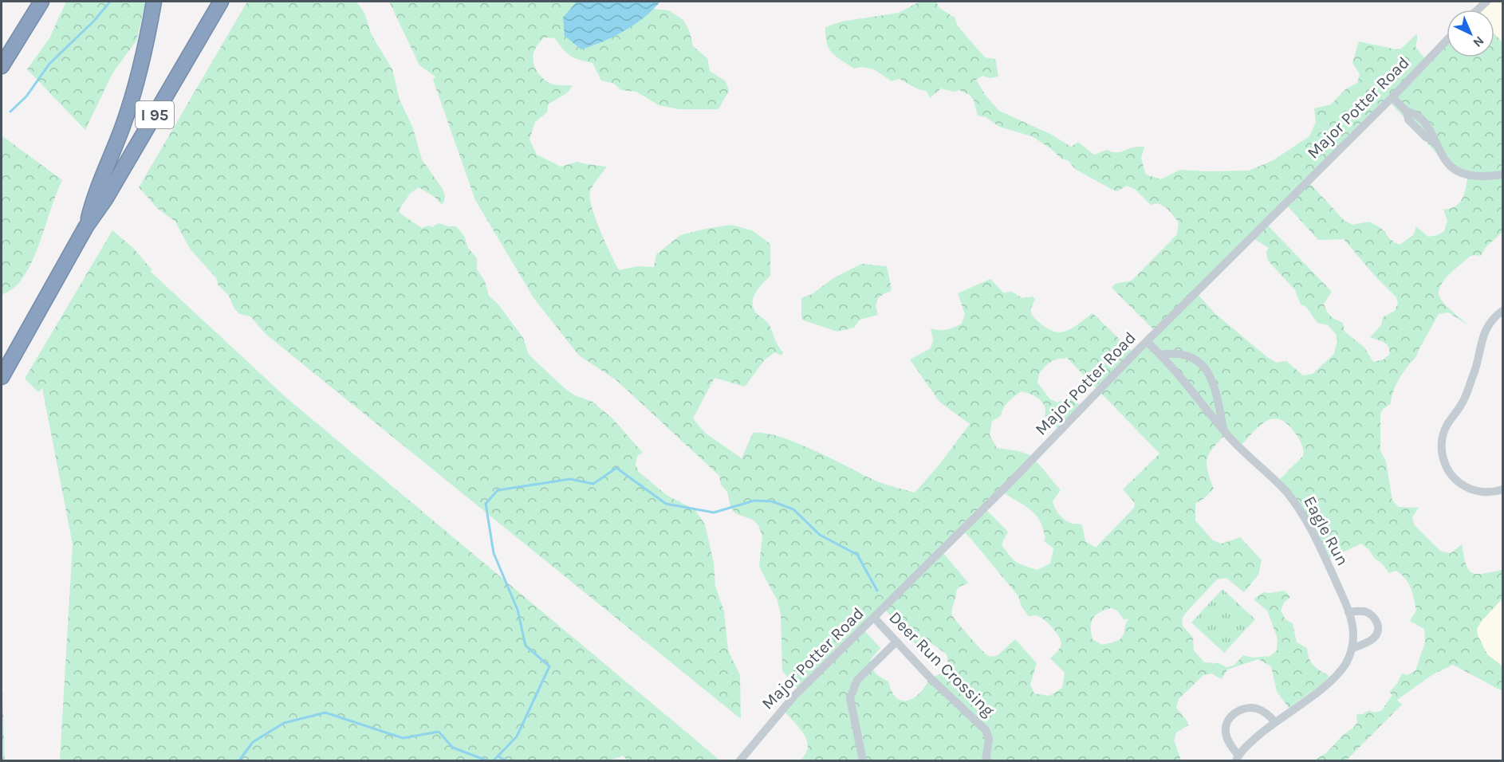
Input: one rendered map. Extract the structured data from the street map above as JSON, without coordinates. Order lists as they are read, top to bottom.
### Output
{
  "streets": {
    "highway": ["I 95"],
    "street": ["Major Potter Road", "Eagle Run", "Deer Run Crossing"]
  },
  "crossings": [
    ["Major Potter Road", "Eagle Run"],
    ["Major Potter Road", "Deer Run Crossing"]
  ],
  "north": "bottom right"
}
